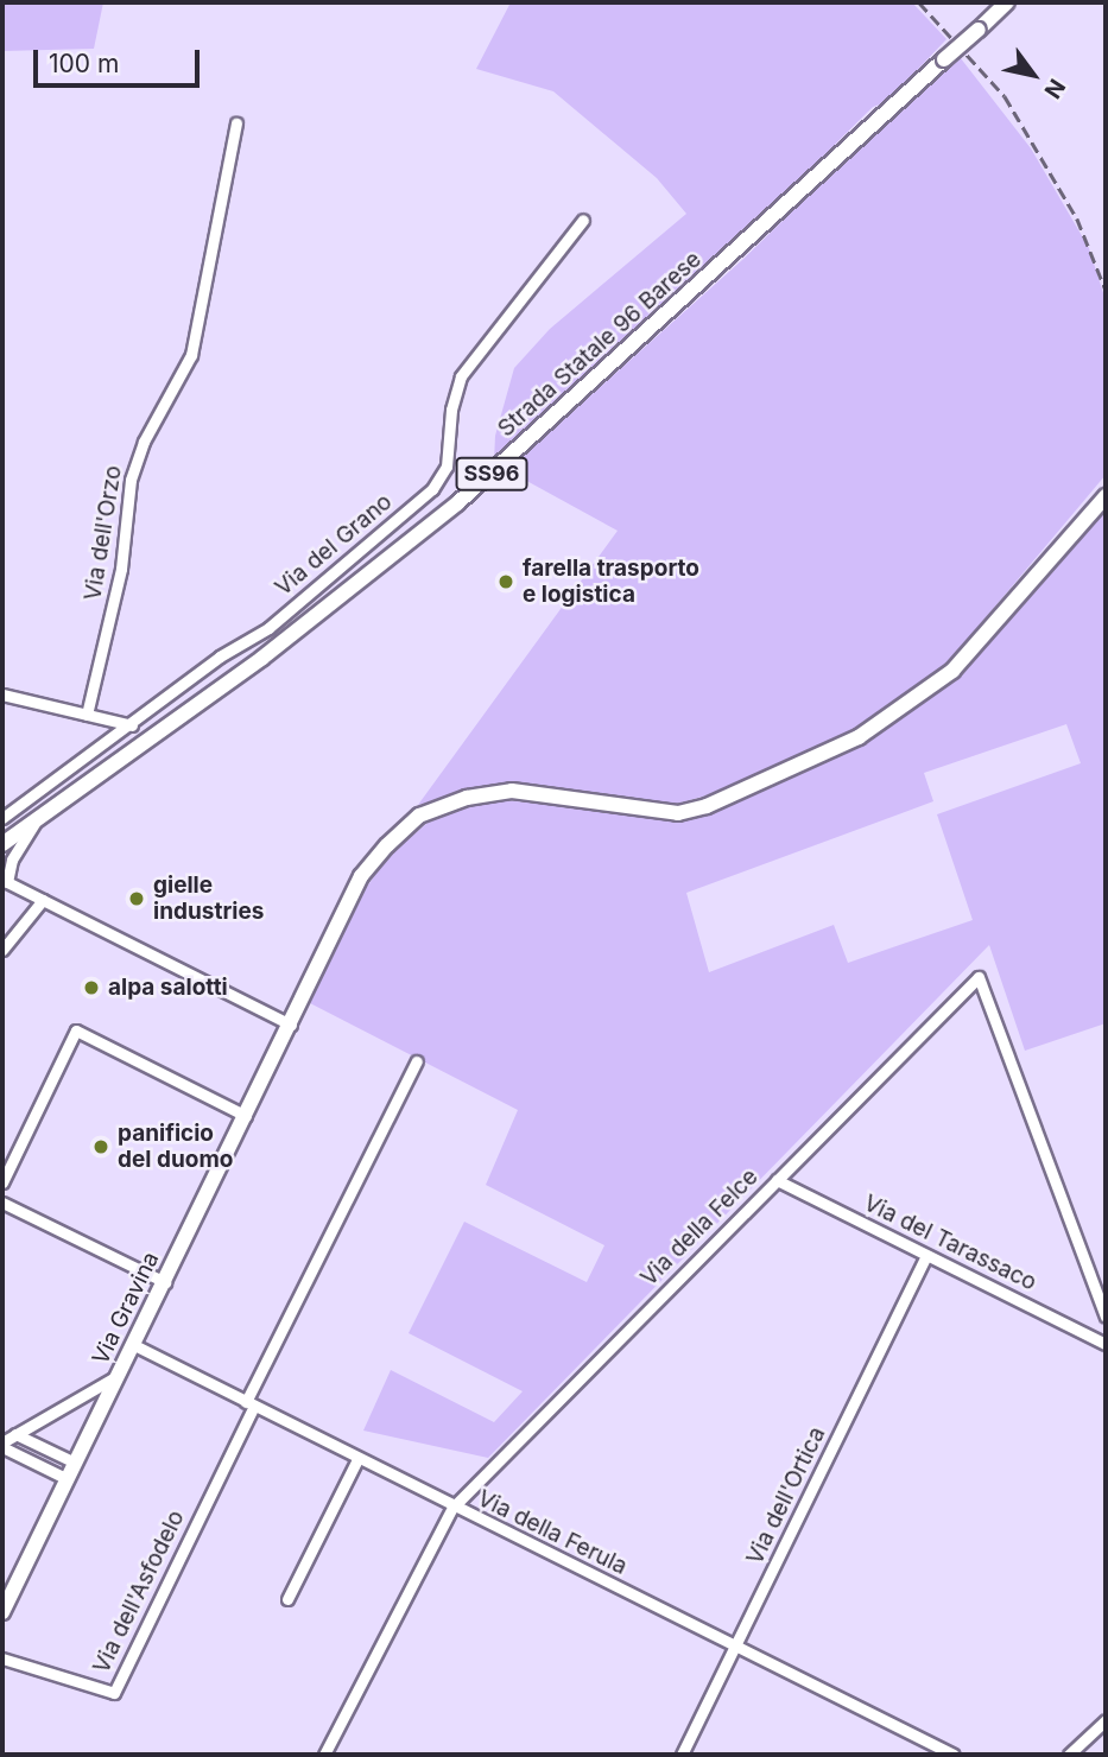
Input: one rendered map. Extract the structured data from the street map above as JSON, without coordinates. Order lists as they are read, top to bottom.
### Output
{
  "streets": {
    "main road": ["Strada Statale 96 Barese", "SS96", "Via Gravina"],
    "street": [
      "Via dell'Orzo",
      "Via del Grano",
      "Via della Felce",
      "Via del Tarassaco",
      "Via dell'Ortica",
      "Via della Ferula",
      "Via dell'Asfodelo"
    ]
  },
  "crossings": [
    ["Via della Felce", "Via del Tarassaco"],
    ["Via della Felce", "Via della Ferula"],
    ["Via del Tarassaco", "Via dell'Ortica"],
    ["Via Gravina", "Via della Ferula"],
    ["Via dell'Ortica", "Via della Ferula"],
    ["Via della Ferula", "Via dell'Asfodelo"]
  ],
  "places": [
    "farella trasporto e logistica",
    "gielle industries",
    "alpa salotti",
    "panificio del duomo"
  ],
  "scale_bar": "100 m",
  "north": "bottom right"
}
